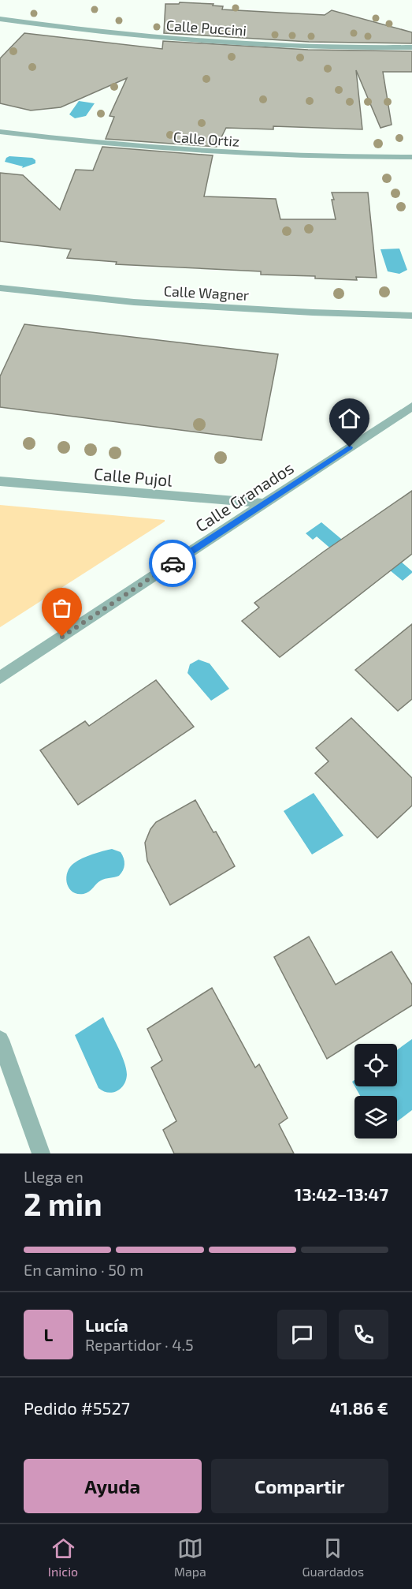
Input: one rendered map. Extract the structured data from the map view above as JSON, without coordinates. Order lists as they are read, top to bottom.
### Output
{
  "streets": {
    "street": [
      "Calle Puccini",
      "Calle Ortiz",
      "Calle Wagner",
      "Calle Pujol",
      "Calle Granados"
    ]
  },
  "crossings": [
    ["Calle Pujol", "Calle Granados"]
  ],
  "page": {
    "heading": ["2 min", "Llega en", "13:42–13:47"],
    "panel": [
      "Lucía",
      "Repartidor · 4.5",
      "Pedido #5527",
      "41.86 €"
    ],
    "bar": "En camino · 50 m",
    "round": "L",
    "buttons": ["Ayuda", "Compartir"],
    "tabs": ["Inicio", "Mapa", "Guardados"]
  }
}
